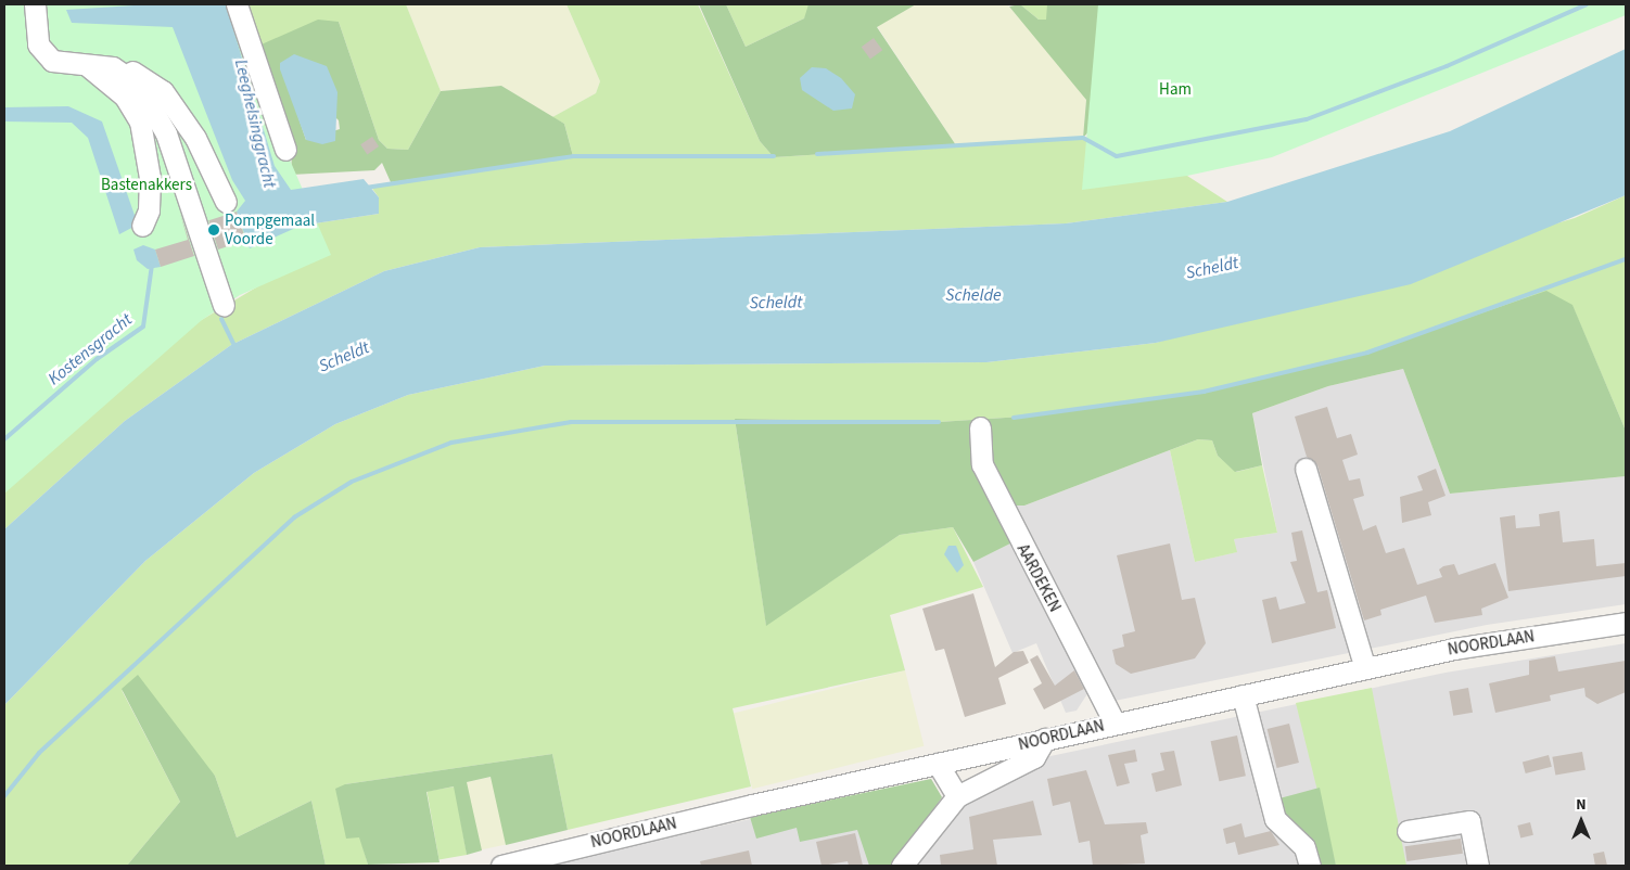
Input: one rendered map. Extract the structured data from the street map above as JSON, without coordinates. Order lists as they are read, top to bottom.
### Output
{
  "streets": {
    "street": ["AARDEKEN", "NOORDLAAN"]
  },
  "crossings": [
    ["AARDEKEN", "NOORDLAAN"]
  ],
  "water": [
    "Leeghelsinggracht",
    "Scheldt",
    "Schelde",
    "Kostensgracht"
  ],
  "parks": ["Ham", "Bastenakkers"],
  "places": ["Pompgemaal Voorde"],
  "north": "top"
}
